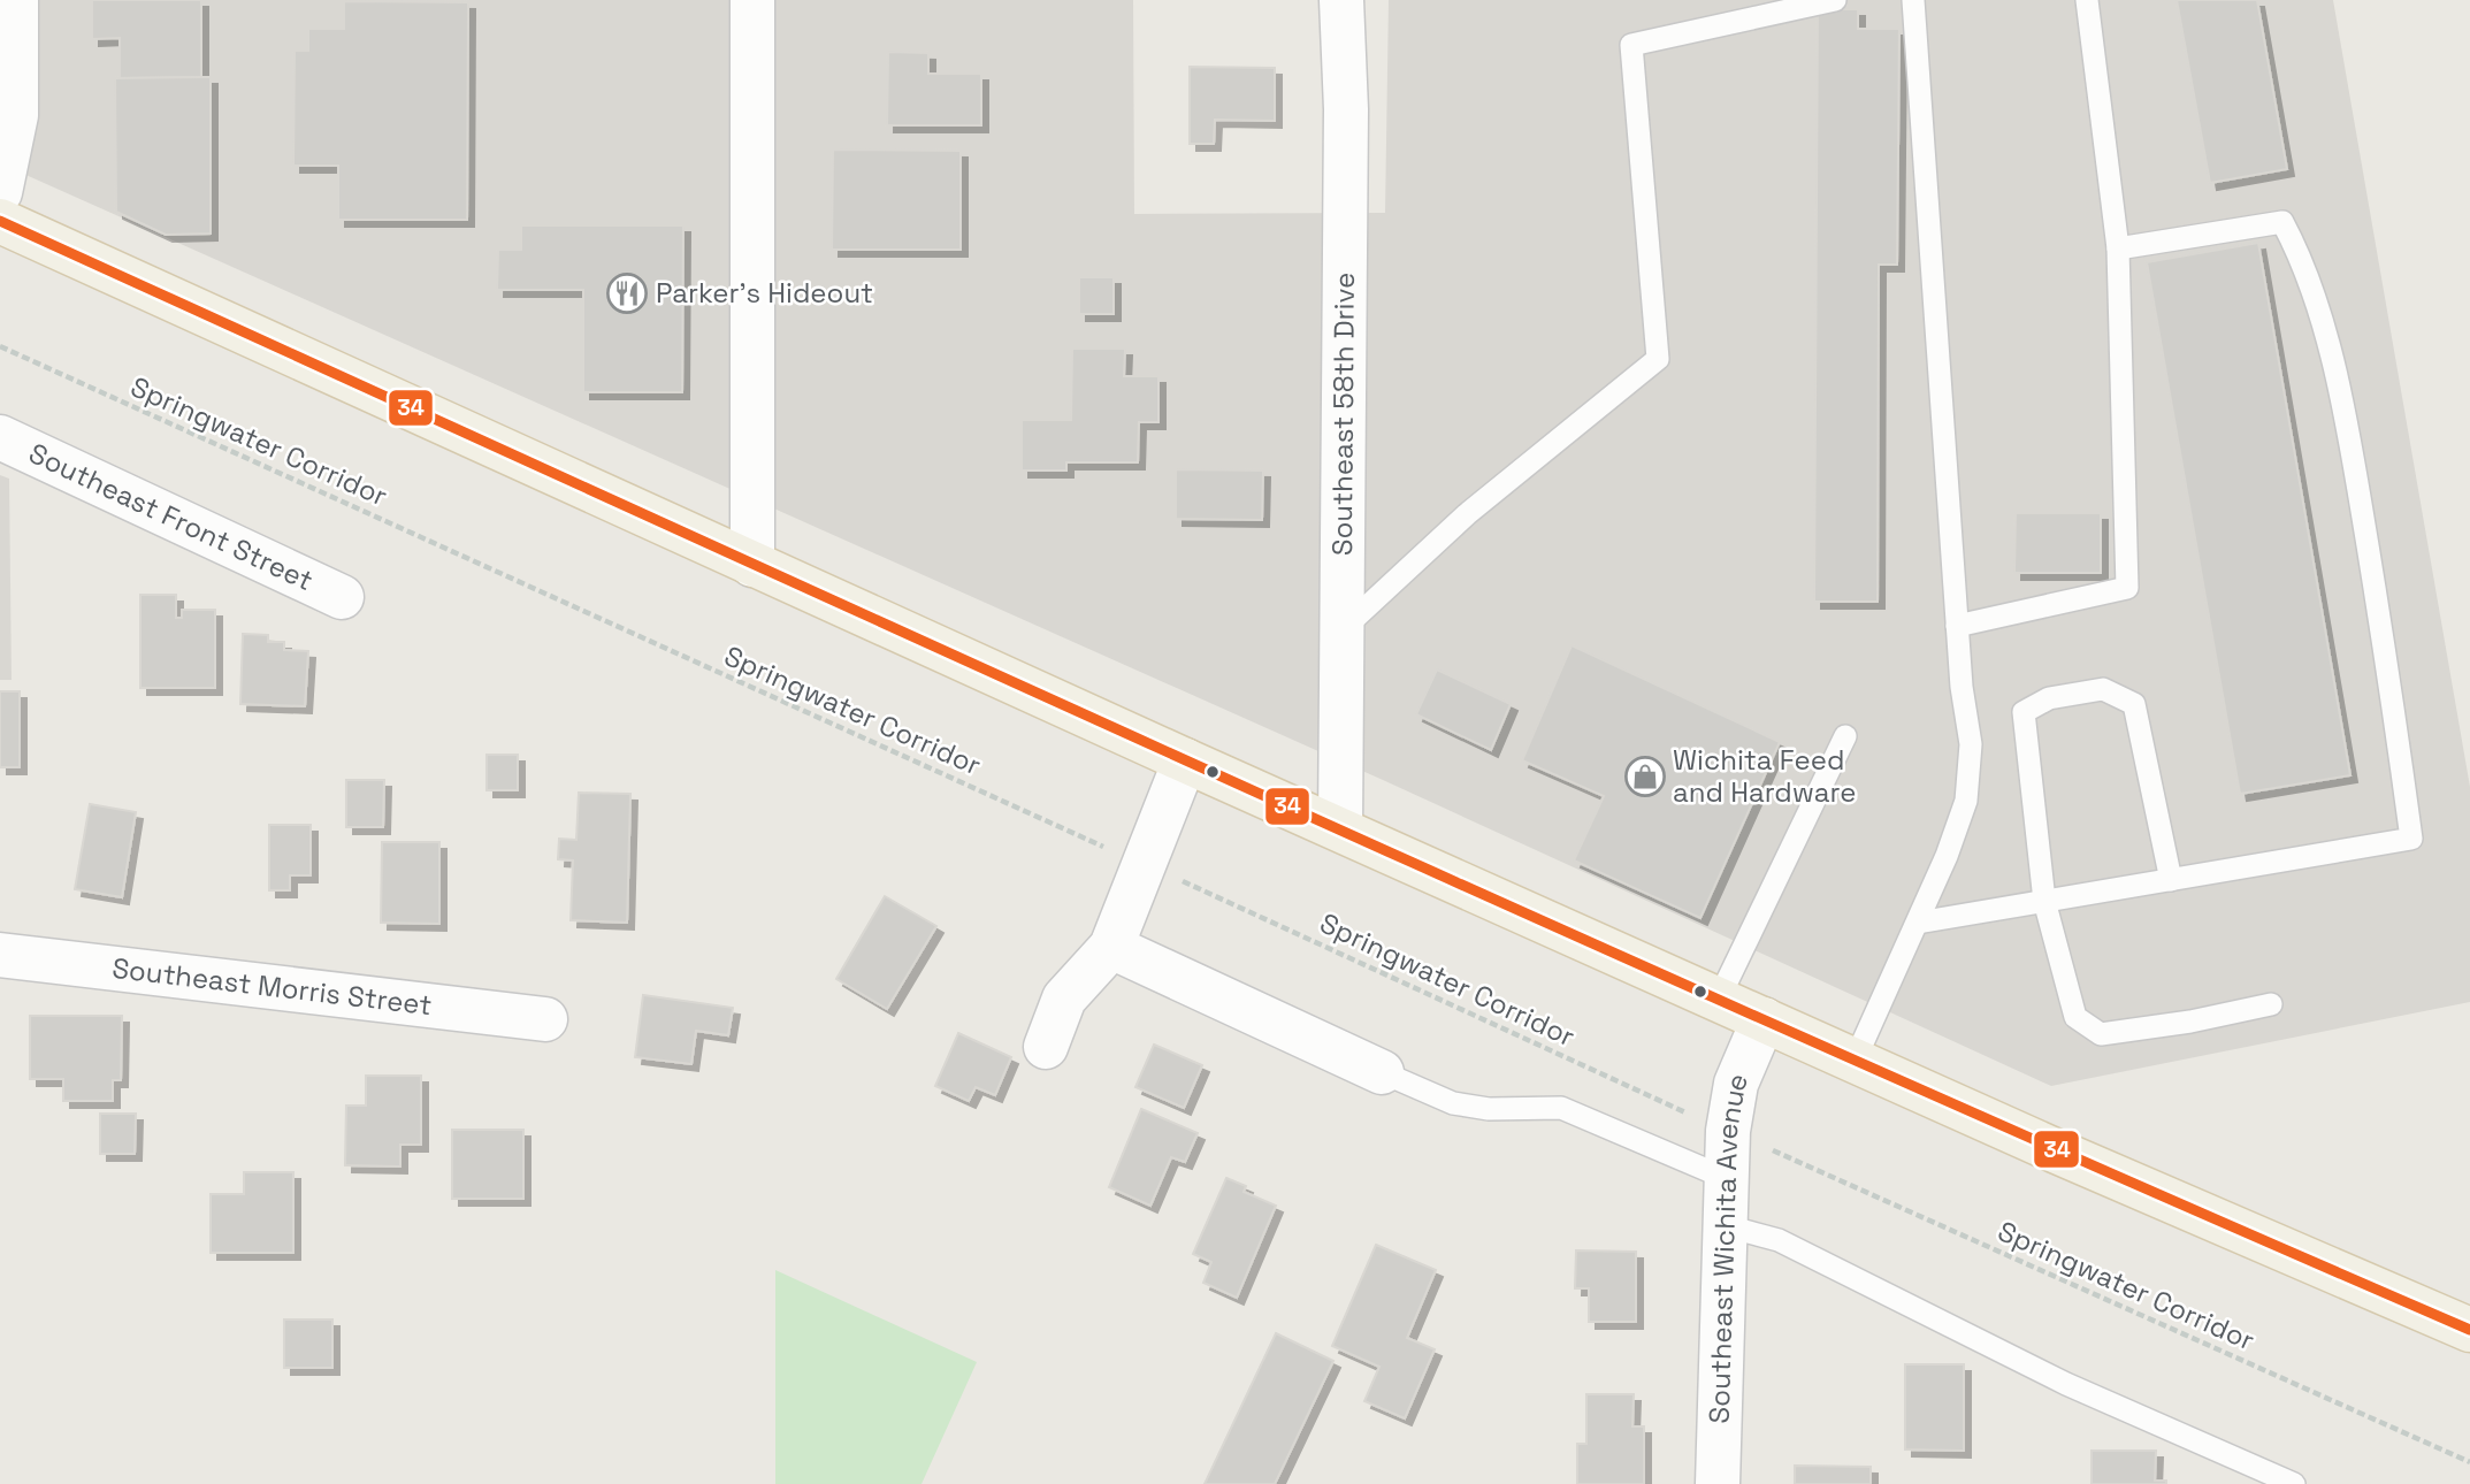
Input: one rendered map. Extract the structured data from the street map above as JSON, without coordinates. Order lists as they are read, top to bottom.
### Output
{
  "streets": {
    "street": [
      "Southeast 58th Drive",
      "Southeast Front Street",
      "Southeast Morris Street",
      "Southeast Wichita Avenue"
    ],
    "path": ["Springwater Corridor"]
  },
  "places": {
    "restaurant": ["Parker's Hideout"],
    "shop": ["Wichita Feed and Hardware"]
  },
  "lines": ["transit line 34"]
}
